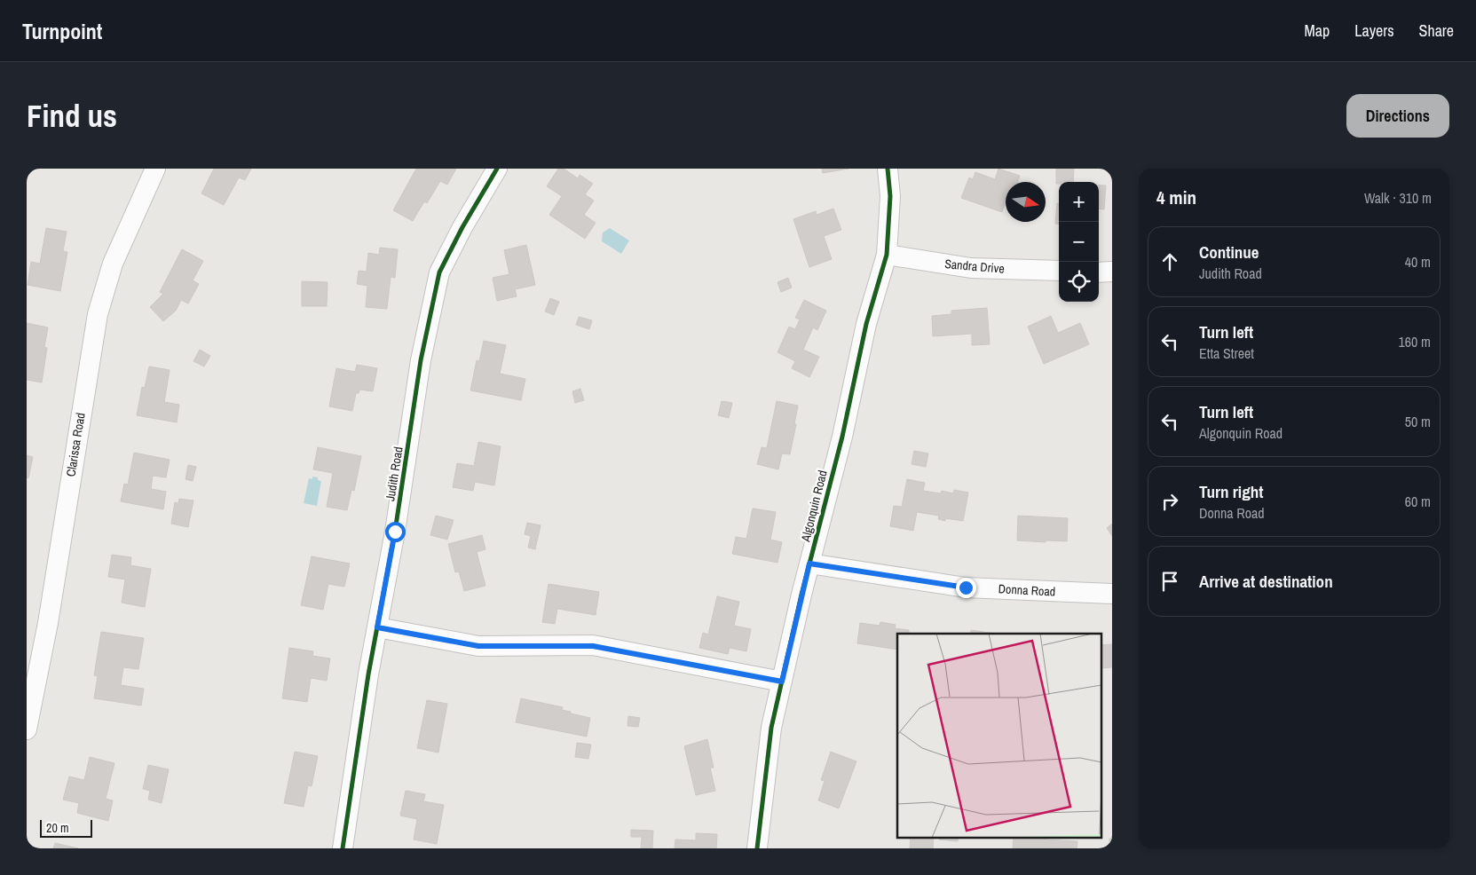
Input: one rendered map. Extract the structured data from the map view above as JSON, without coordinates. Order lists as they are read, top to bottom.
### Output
{
  "streets": {
    "street": [
      "Sandra Drive",
      "Clarissa Road",
      "Judith Road",
      "Algonquin Road",
      "Donna Road"
    ]
  },
  "crossings": [
    ["Sandra Drive", "Algonquin Road"],
    ["Algonquin Road", "Donna Road"]
  ],
  "scale_bar": "20 m",
  "north": "right",
  "page": {
    "header": "Turnpoint",
    "nav": ["Map", "Layers", "Share"],
    "buttons": "Directions",
    "title": "Find us",
    "heading": ["4 min", "Walk · 310 m"],
    "map_buttons": ["+", "−"],
    "list": [
      ["Continue", "Judith Road", "40 m"],
      ["Turn left", "Etta Street", "160 m"],
      ["Turn left", "Algonquin Road", "50 m"],
      ["Turn right", "Donna Road", "60 m"],
      "Arrive at destination"
    ],
    "scale": "20 m"
  }
}
